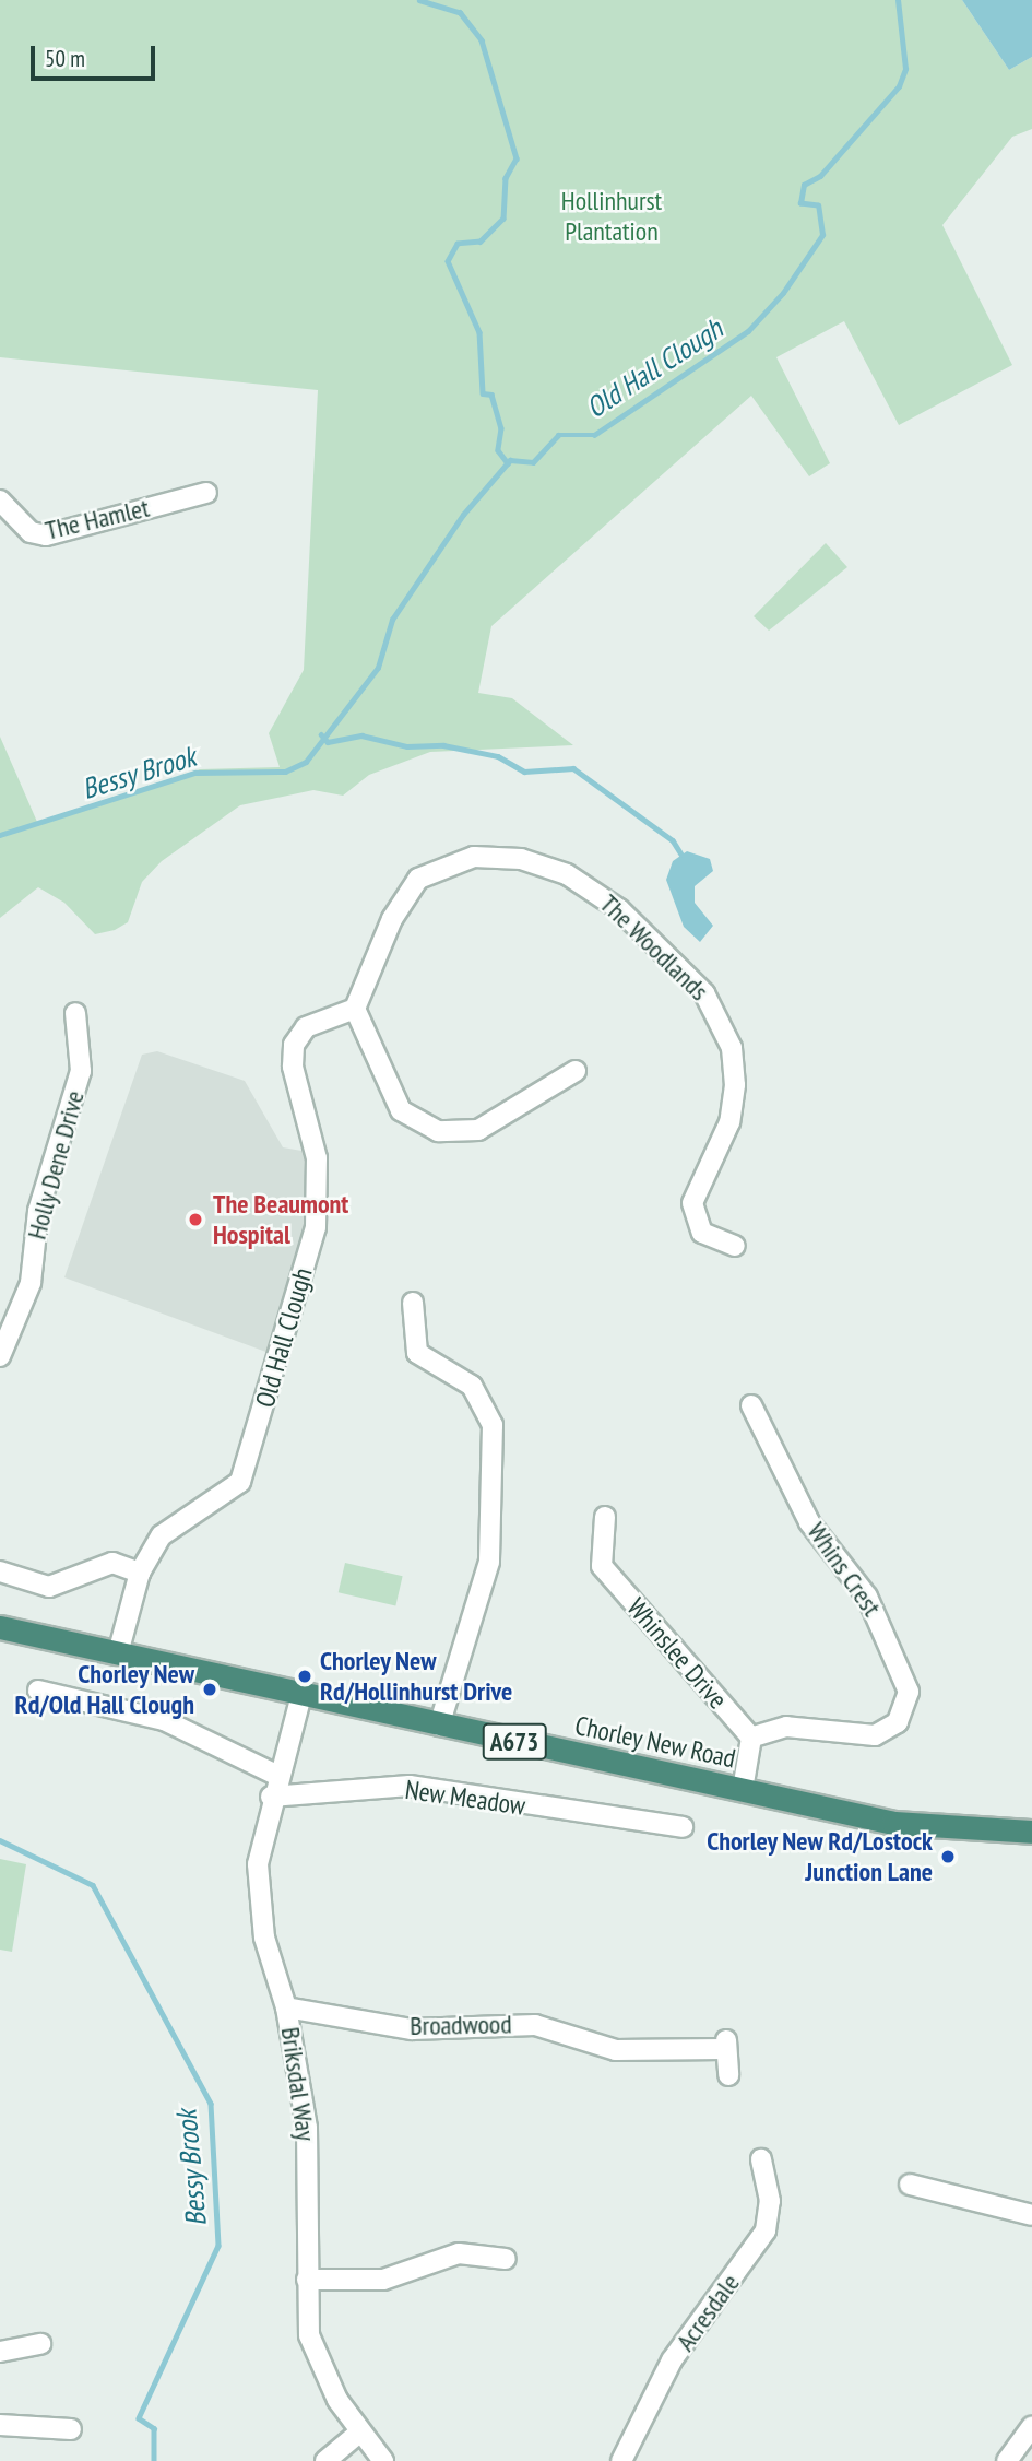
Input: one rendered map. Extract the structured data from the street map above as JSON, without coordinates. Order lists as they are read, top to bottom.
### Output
{
  "streets": {
    "highway": ["A673", "Chorley New Road"],
    "street": [
      "The Hamlet",
      "The Woodlands",
      "Holly Dene Drive",
      "Old Hall Clough",
      "Whins Crest",
      "Whinslee Drive",
      "New Meadow",
      "Broadwood",
      "Briksdal Way",
      "Acresdale"
    ]
  },
  "crossings": [
    ["The Woodlands", "Old Hall Clough"],
    ["Old Hall Clough", "Chorley New Road"],
    ["Whins Crest", "Whinslee Drive"],
    ["Chorley New Road", "Briksdal Way"],
    ["New Meadow", "Briksdal Way"],
    ["Broadwood", "Briksdal Way"]
  ],
  "water": ["Old Hall Clough", "Bessy Brook"],
  "parks": ["Hollinhurst Plantation"],
  "places": [
    "The Beaumont Hospital",
    "Chorley New Rd/Hollinhurst Drive",
    "Chorley New Rd/Old Hall Clough",
    "Chorley New Rd/Lostock Junction Lane"
  ],
  "scale_bar": "50 m"
}
